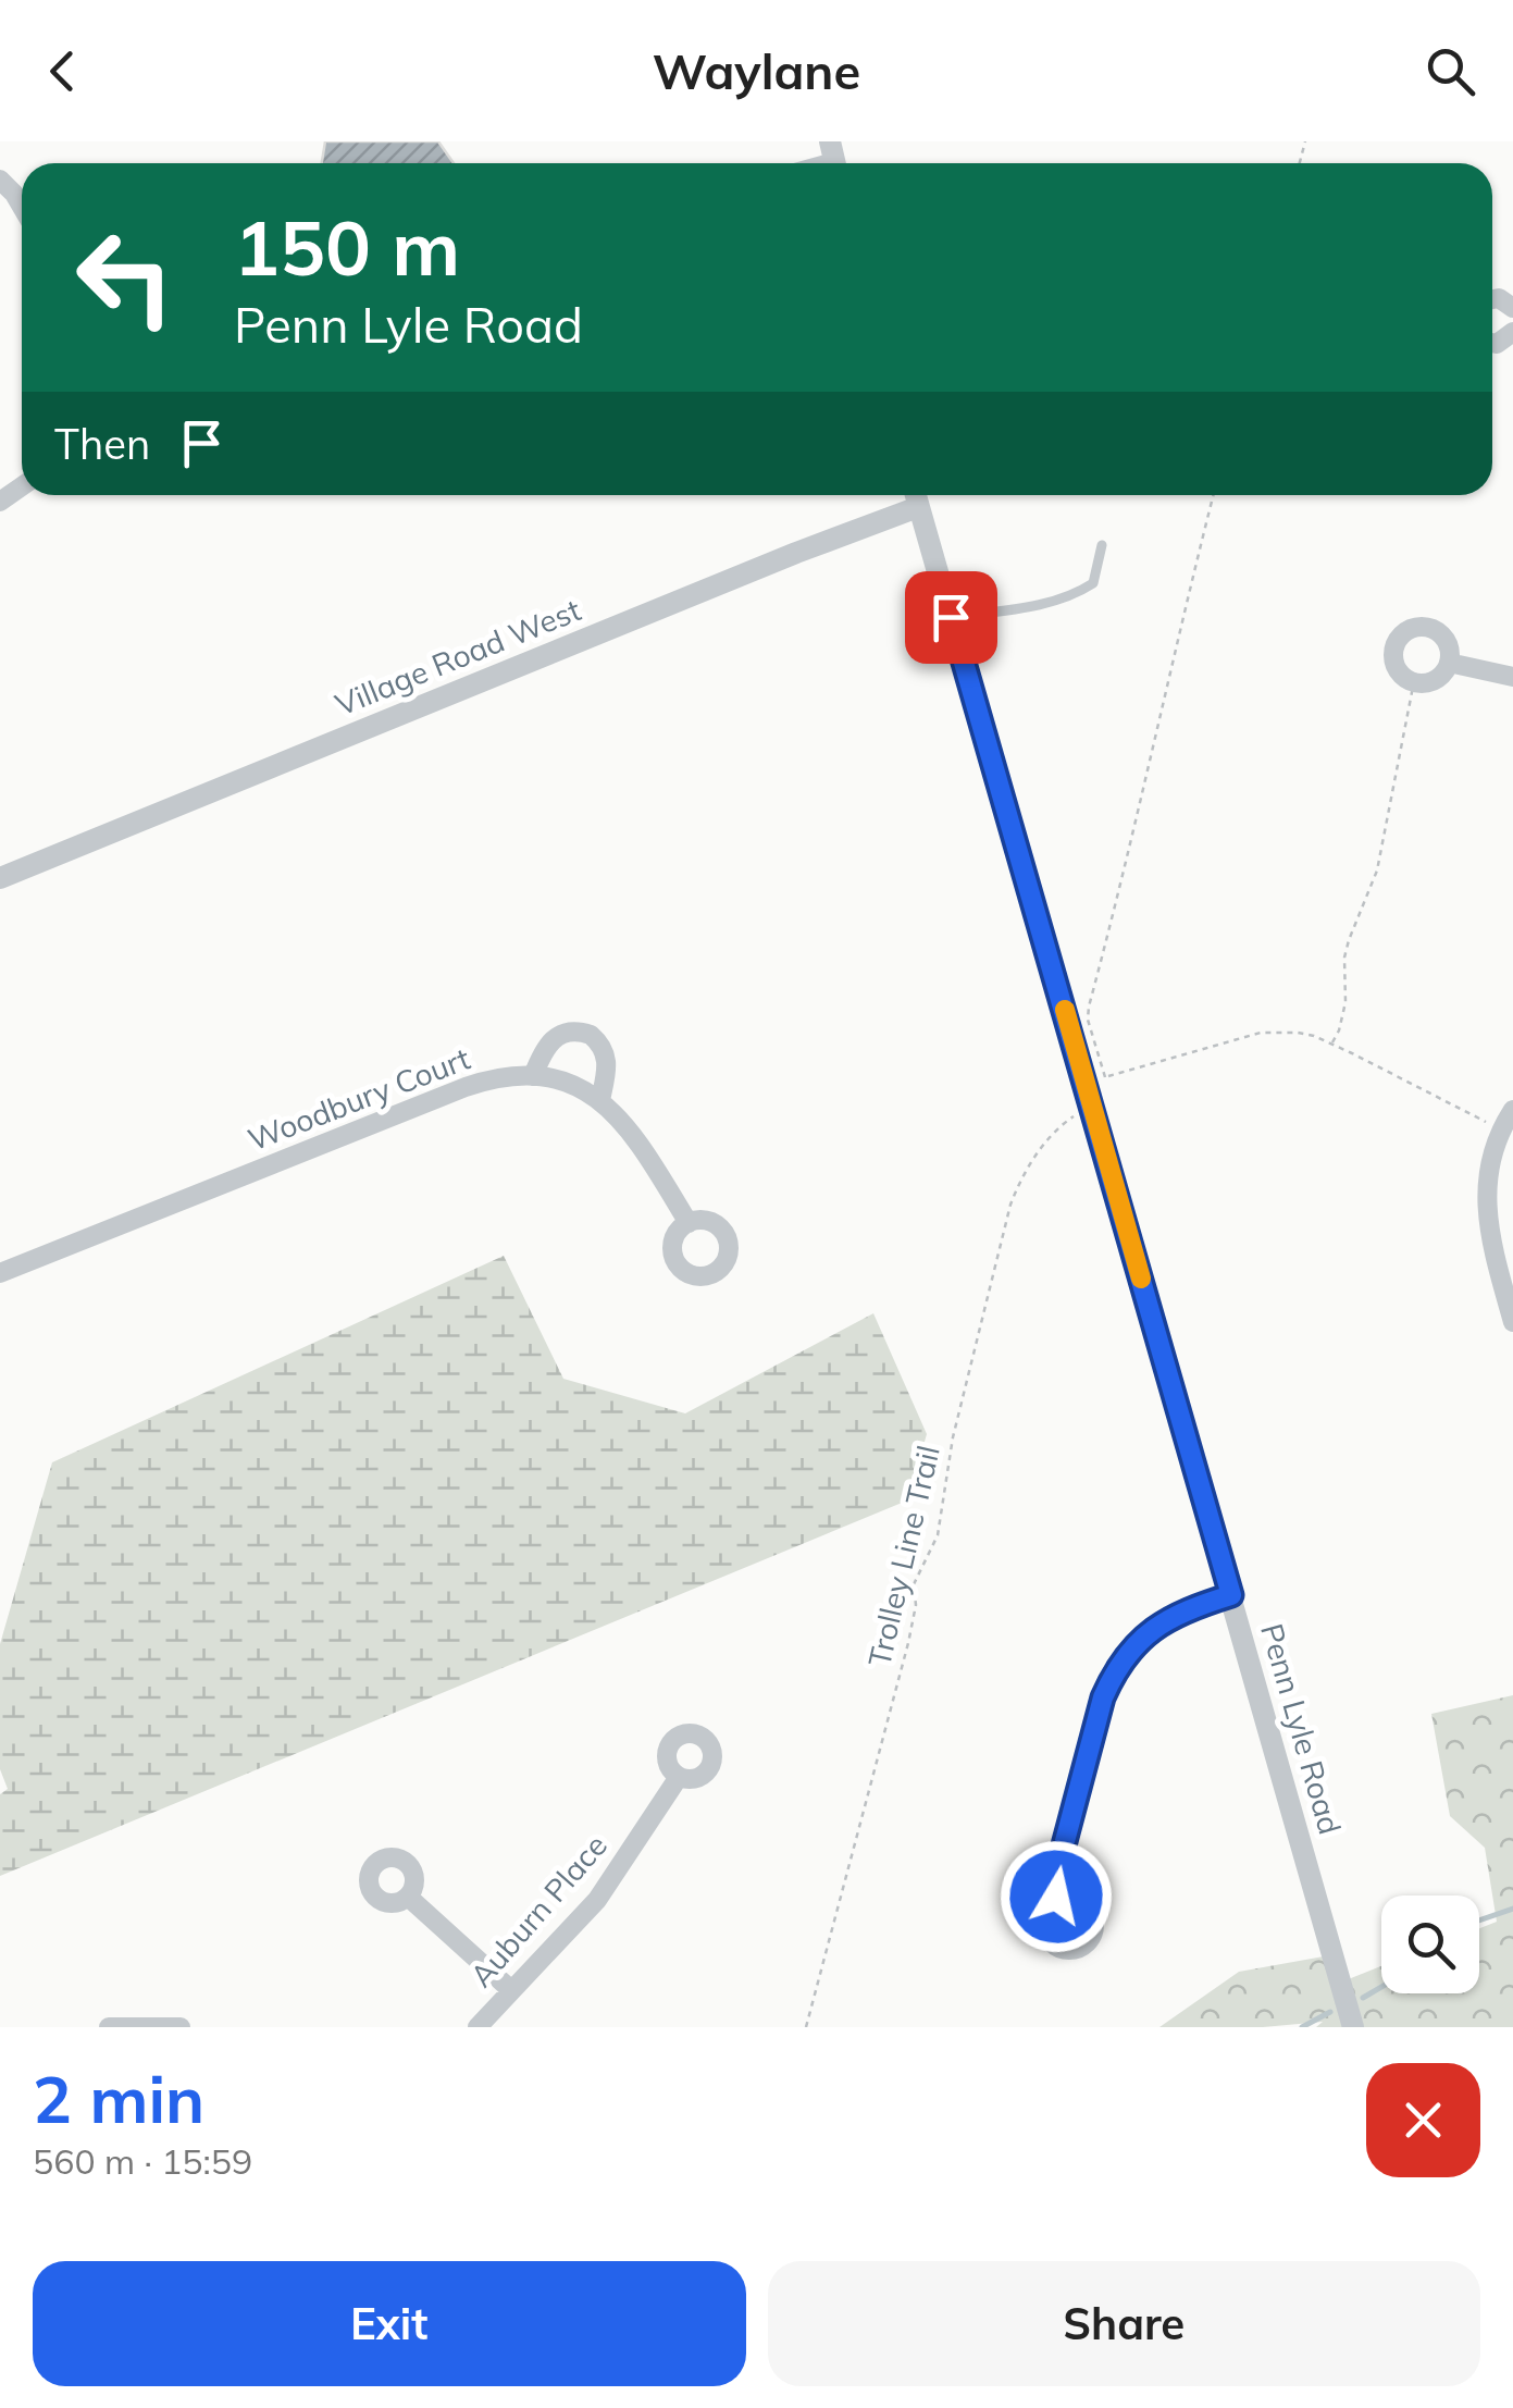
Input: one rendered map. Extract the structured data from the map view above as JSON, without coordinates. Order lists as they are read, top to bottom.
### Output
{
  "streets": {
    "street": [
      "Village Road West",
      "Woodbury Court",
      "Penn Lyle Road",
      "Auburn Place"
    ],
    "path": ["Trolley Line Trail"]
  },
  "crossings": [
    ["Village Road West", "Penn Lyle Road"]
  ],
  "page": {
    "header": "Waylane",
    "turn": ["150 m", "Penn Lyle Road"],
    "then": "Then",
    "heading": ["2 min", "560 m · 15:59"],
    "buttons": ["Exit", "Share"]
  }
}
